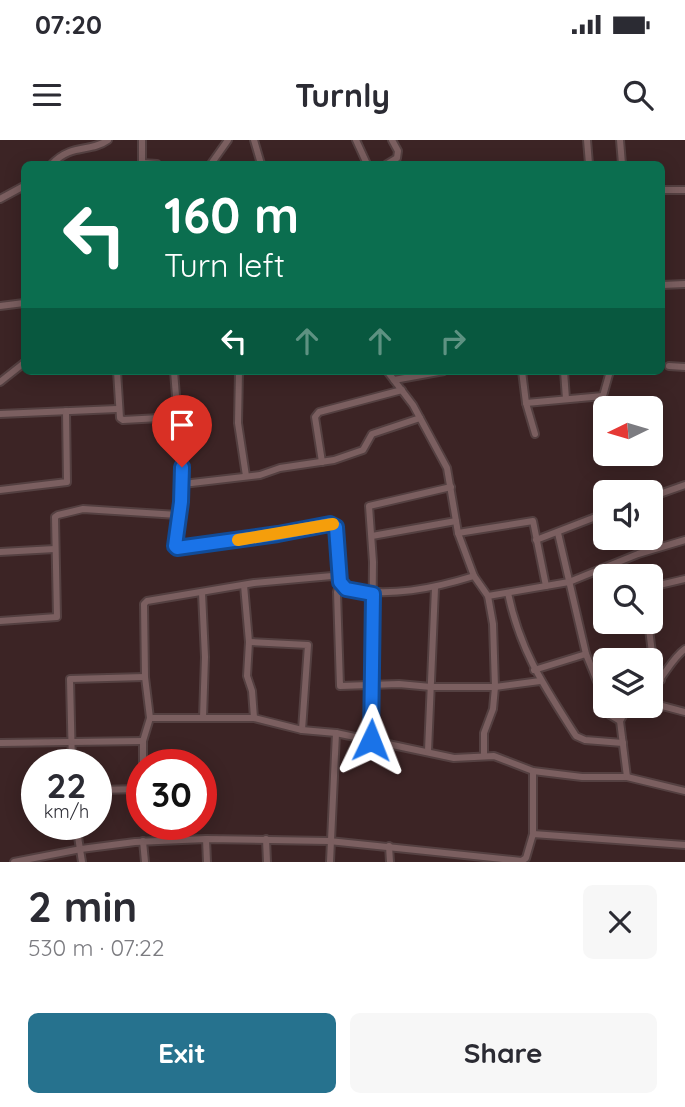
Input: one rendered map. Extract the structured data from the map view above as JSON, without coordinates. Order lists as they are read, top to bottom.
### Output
{
  "north": "left",
  "page": {
    "status": "07:20",
    "header": "Turnly",
    "turn": ["160 m", "Turn left"],
    "speed": "22 km/h",
    "limit": "30",
    "heading": ["2 min", "530 m · 07:22"],
    "buttons": ["Exit", "Share"]
  }
}
